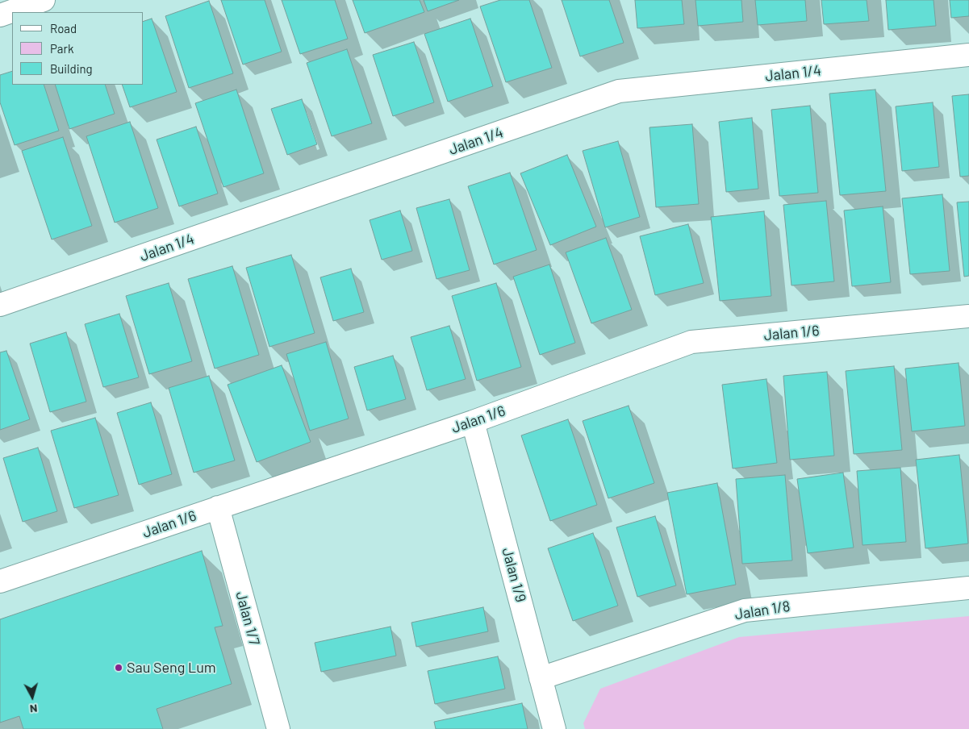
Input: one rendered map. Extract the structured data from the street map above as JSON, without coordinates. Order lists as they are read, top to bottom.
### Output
{
  "streets": {
    "street": [
      "Jalan 1/4",
      "Jalan 1/6",
      "Jalan 1/9",
      "Jalan 1/8",
      "Jalan 1/7"
    ]
  },
  "crossings": [
    ["Jalan 1/6", "Jalan 1/9"],
    ["Jalan 1/6", "Jalan 1/7"],
    ["Jalan 1/9", "Jalan 1/8"]
  ],
  "places": ["Sau Seng Lum"],
  "legend": ["Road", "Park", "Building"],
  "north": "bottom"
}
